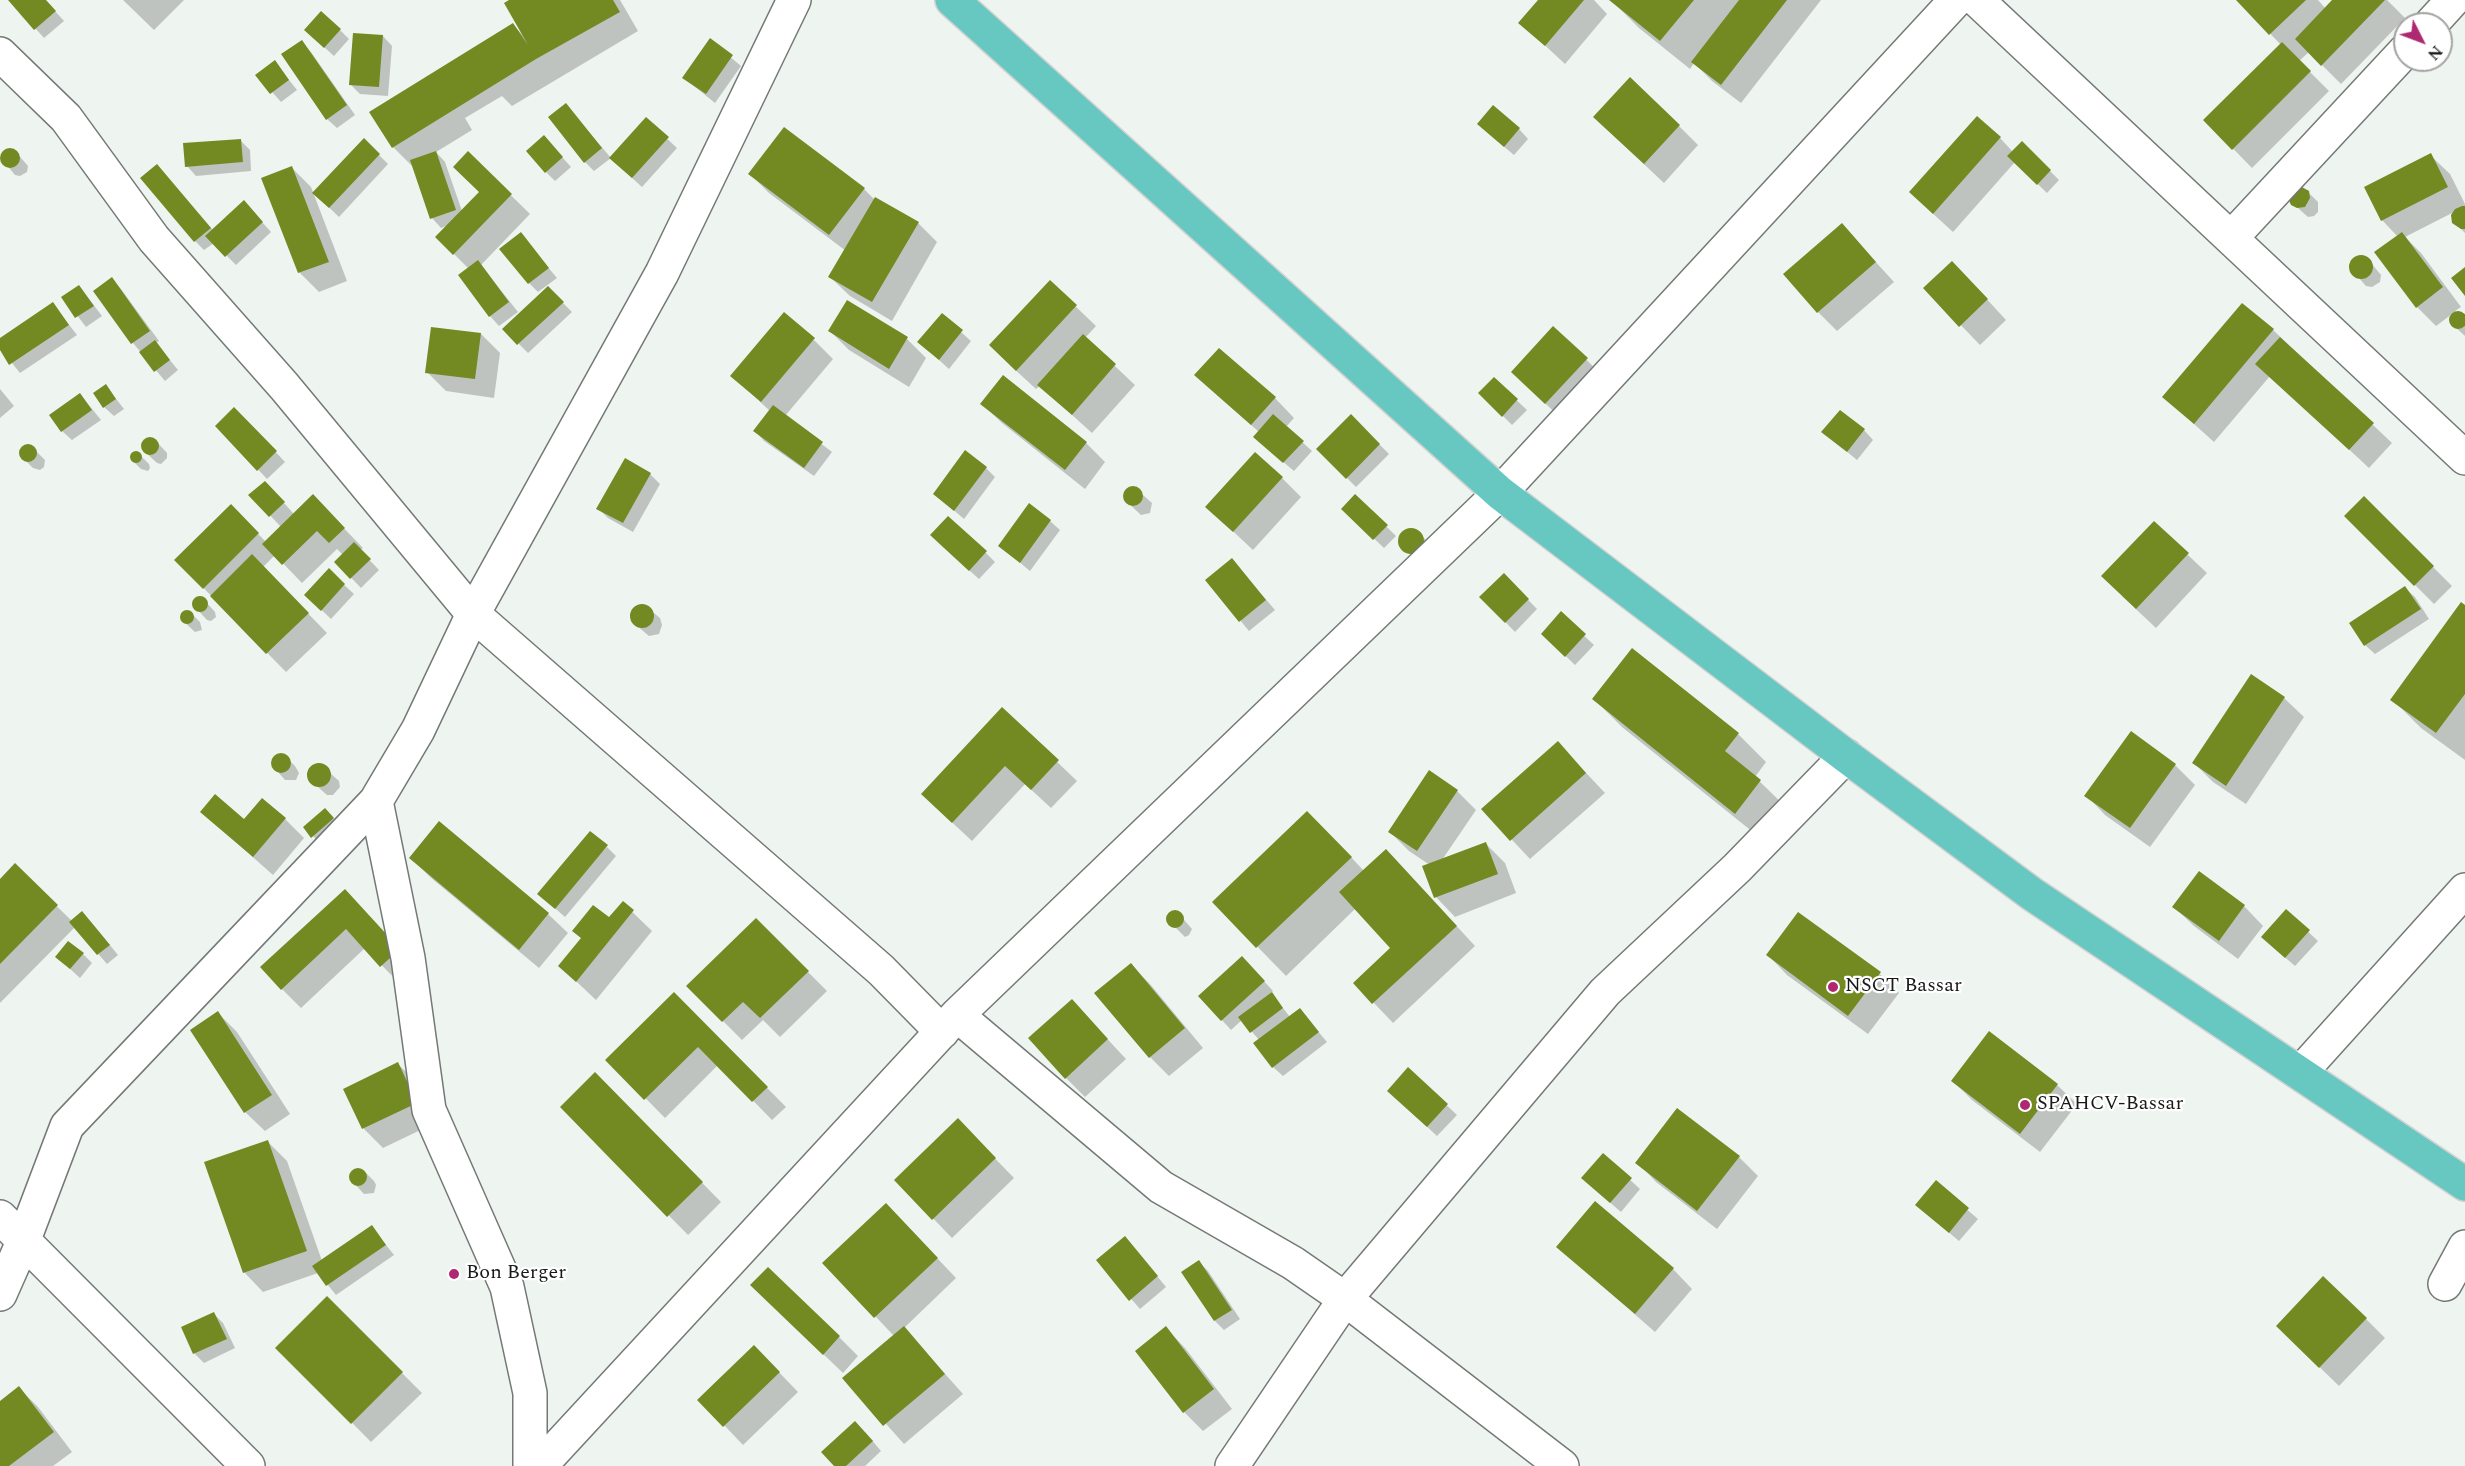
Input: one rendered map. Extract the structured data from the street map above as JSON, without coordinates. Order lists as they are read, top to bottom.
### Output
{
  "places": ["NSCT Bassar", "SPAHCV-Bassar", "Bon Berger"],
  "north": "bottom right"
}
